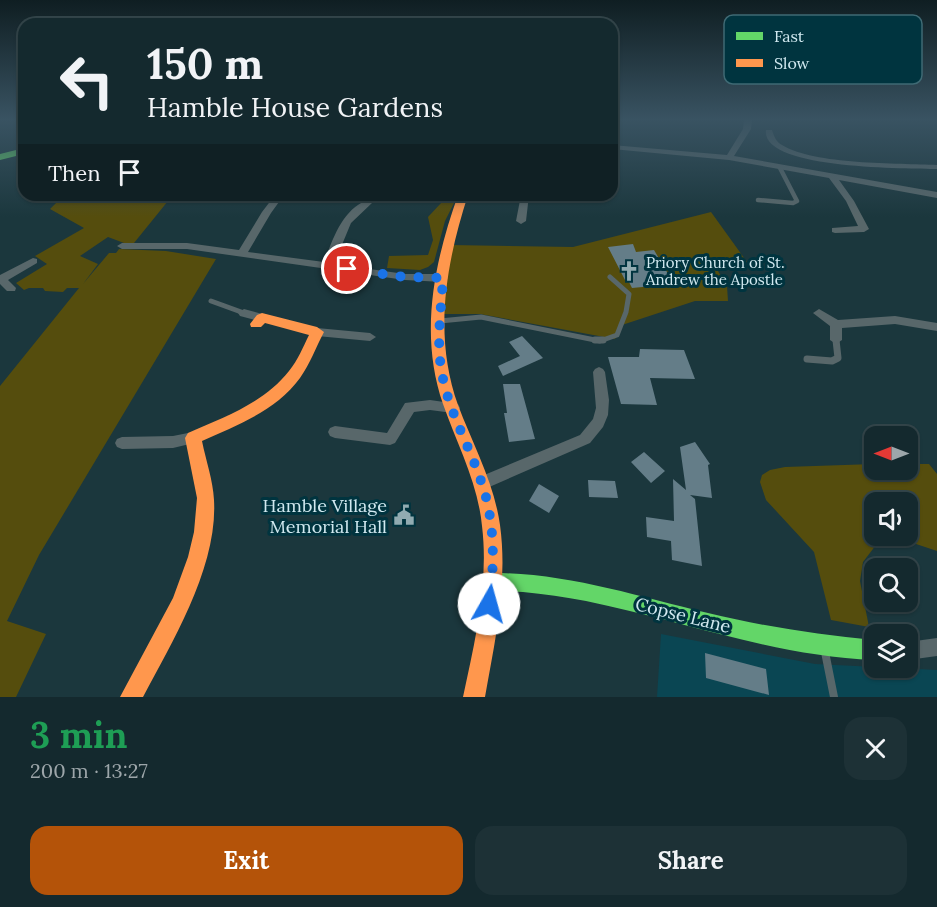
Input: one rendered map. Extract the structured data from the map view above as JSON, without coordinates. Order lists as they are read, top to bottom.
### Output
{
  "streets": {
    "street": ["Copse Lane"]
  },
  "places": {
    "church": ["Priory Church of St. Andrew the Apostle"],
    "public building": ["Hamble Village Memorial Hall"]
  },
  "legend": ["Fast", "Slow"],
  "north": "left",
  "page": {
    "turn": ["150 m", "Hamble House Gardens"],
    "then": "Then",
    "heading": ["3 min", "200 m · 13:27"],
    "buttons": ["Exit", "Share"]
  }
}
